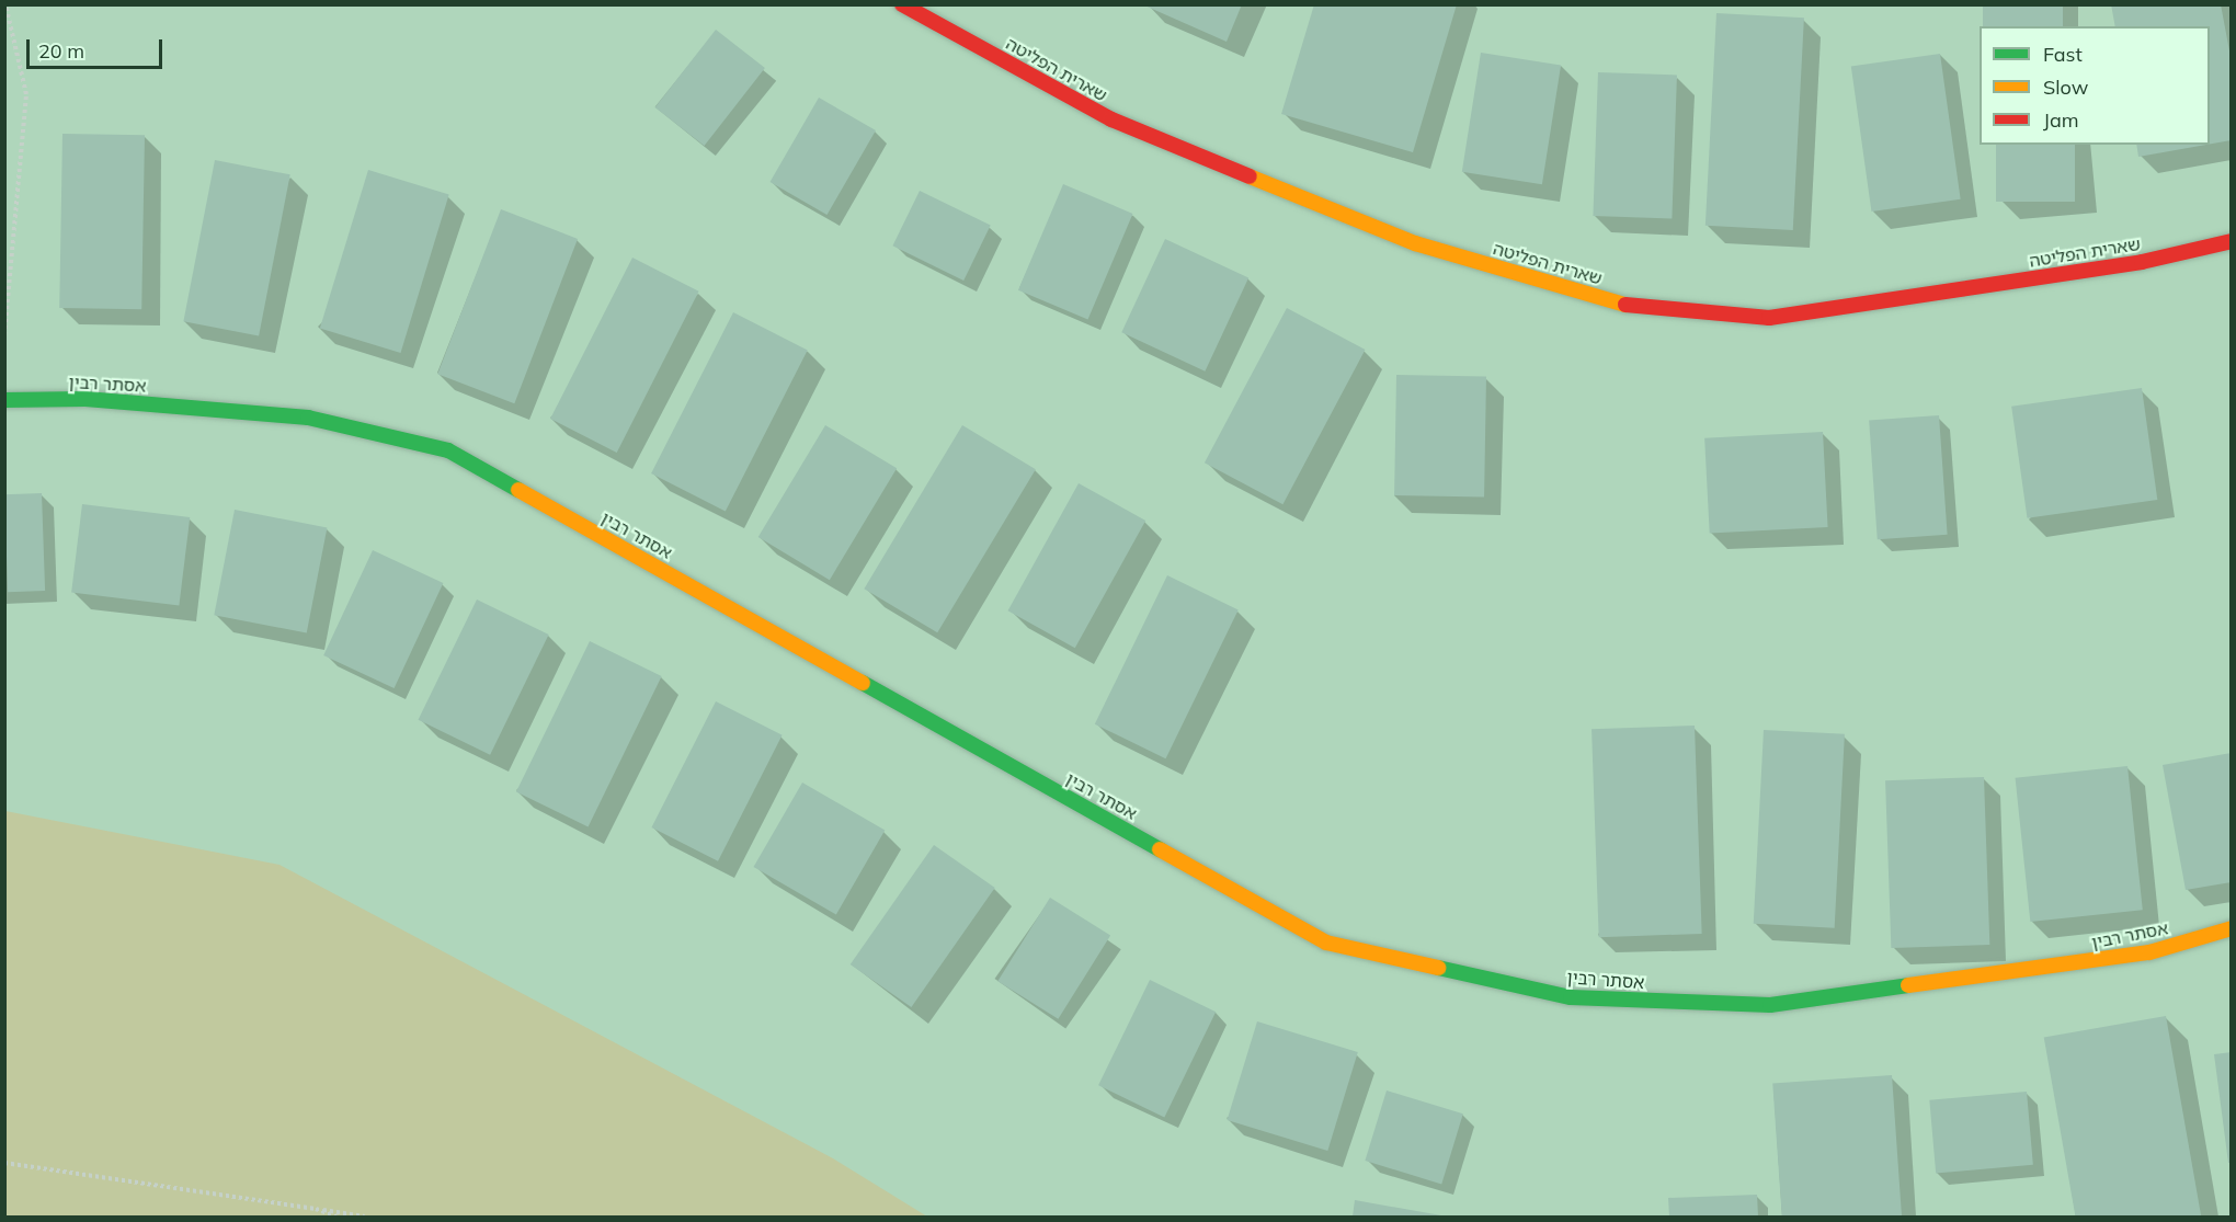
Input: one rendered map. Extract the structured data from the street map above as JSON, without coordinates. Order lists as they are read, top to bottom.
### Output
{
  "streets": {
    "street": ["שארית הפליטה", "אסתר רבין"]
  },
  "legend": ["Fast", "Slow", "Jam"],
  "scale_bar": "20 m"
}
